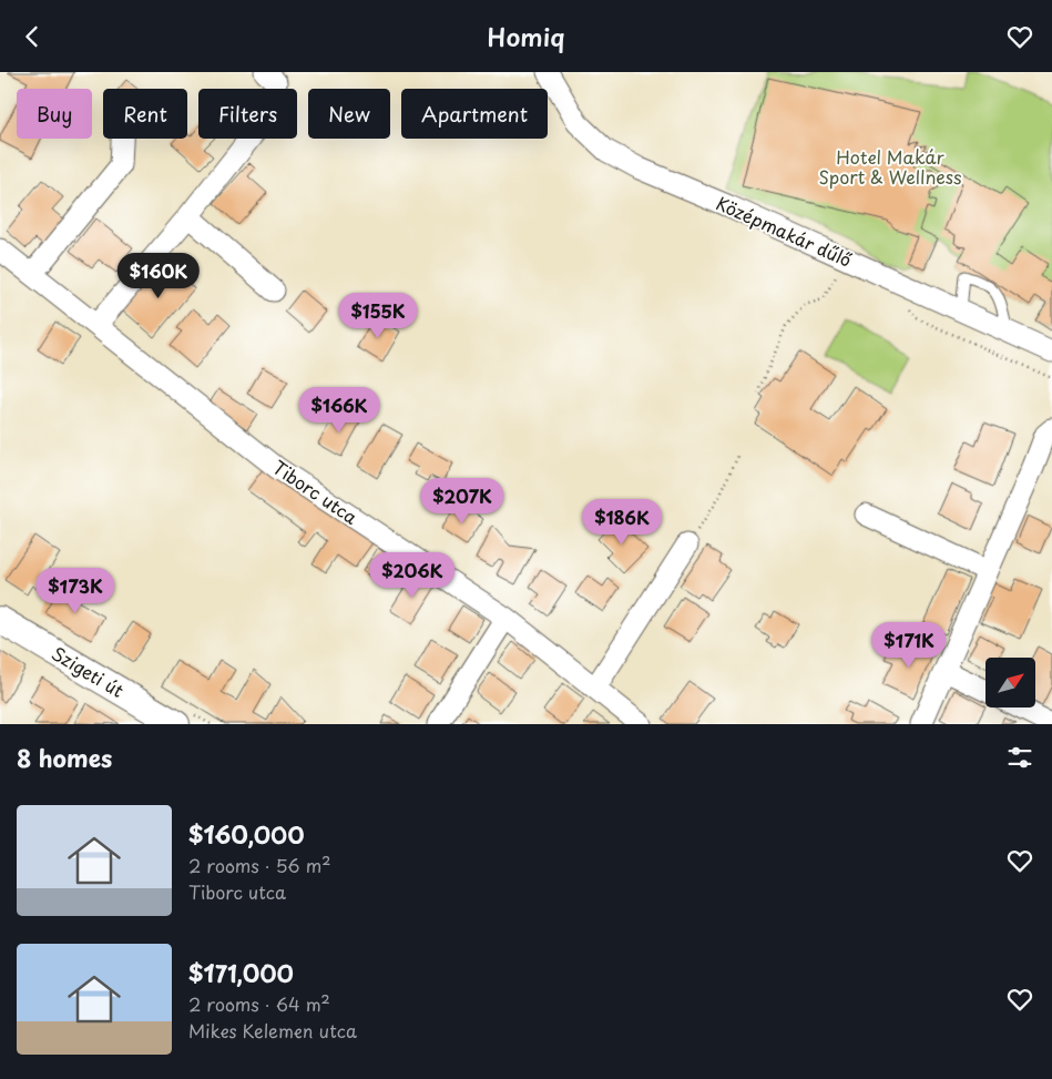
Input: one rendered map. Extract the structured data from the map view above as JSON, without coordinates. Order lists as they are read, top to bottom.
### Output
{
  "streets": {
    "street": ["Középmakár dűlő", "Tiborc utca", "Szigeti út"]
  },
  "parks": ["Hotel Makár Sport & Wellness"],
  "north": "top right",
  "page": {
    "header": "Homiq",
    "chip": [
      "Buy",
      "Rent",
      "Filters",
      "New",
      "Apartment"
    ],
    "price": [
      "$160K",
      "$155K",
      "$166K",
      "$207K",
      "$186K",
      "$206K",
      "$173K",
      "$171K"
    ],
    "heading": "8 homes",
    "list": [
      {
        "name": "$160,000",
        "note": "2 rooms · 56 m² · Tiborc utca"
      },
      {
        "name": "$171,000",
        "note": "2 rooms · 64 m² · Mikes Kelemen utca"
      }
    ]
  }
}
